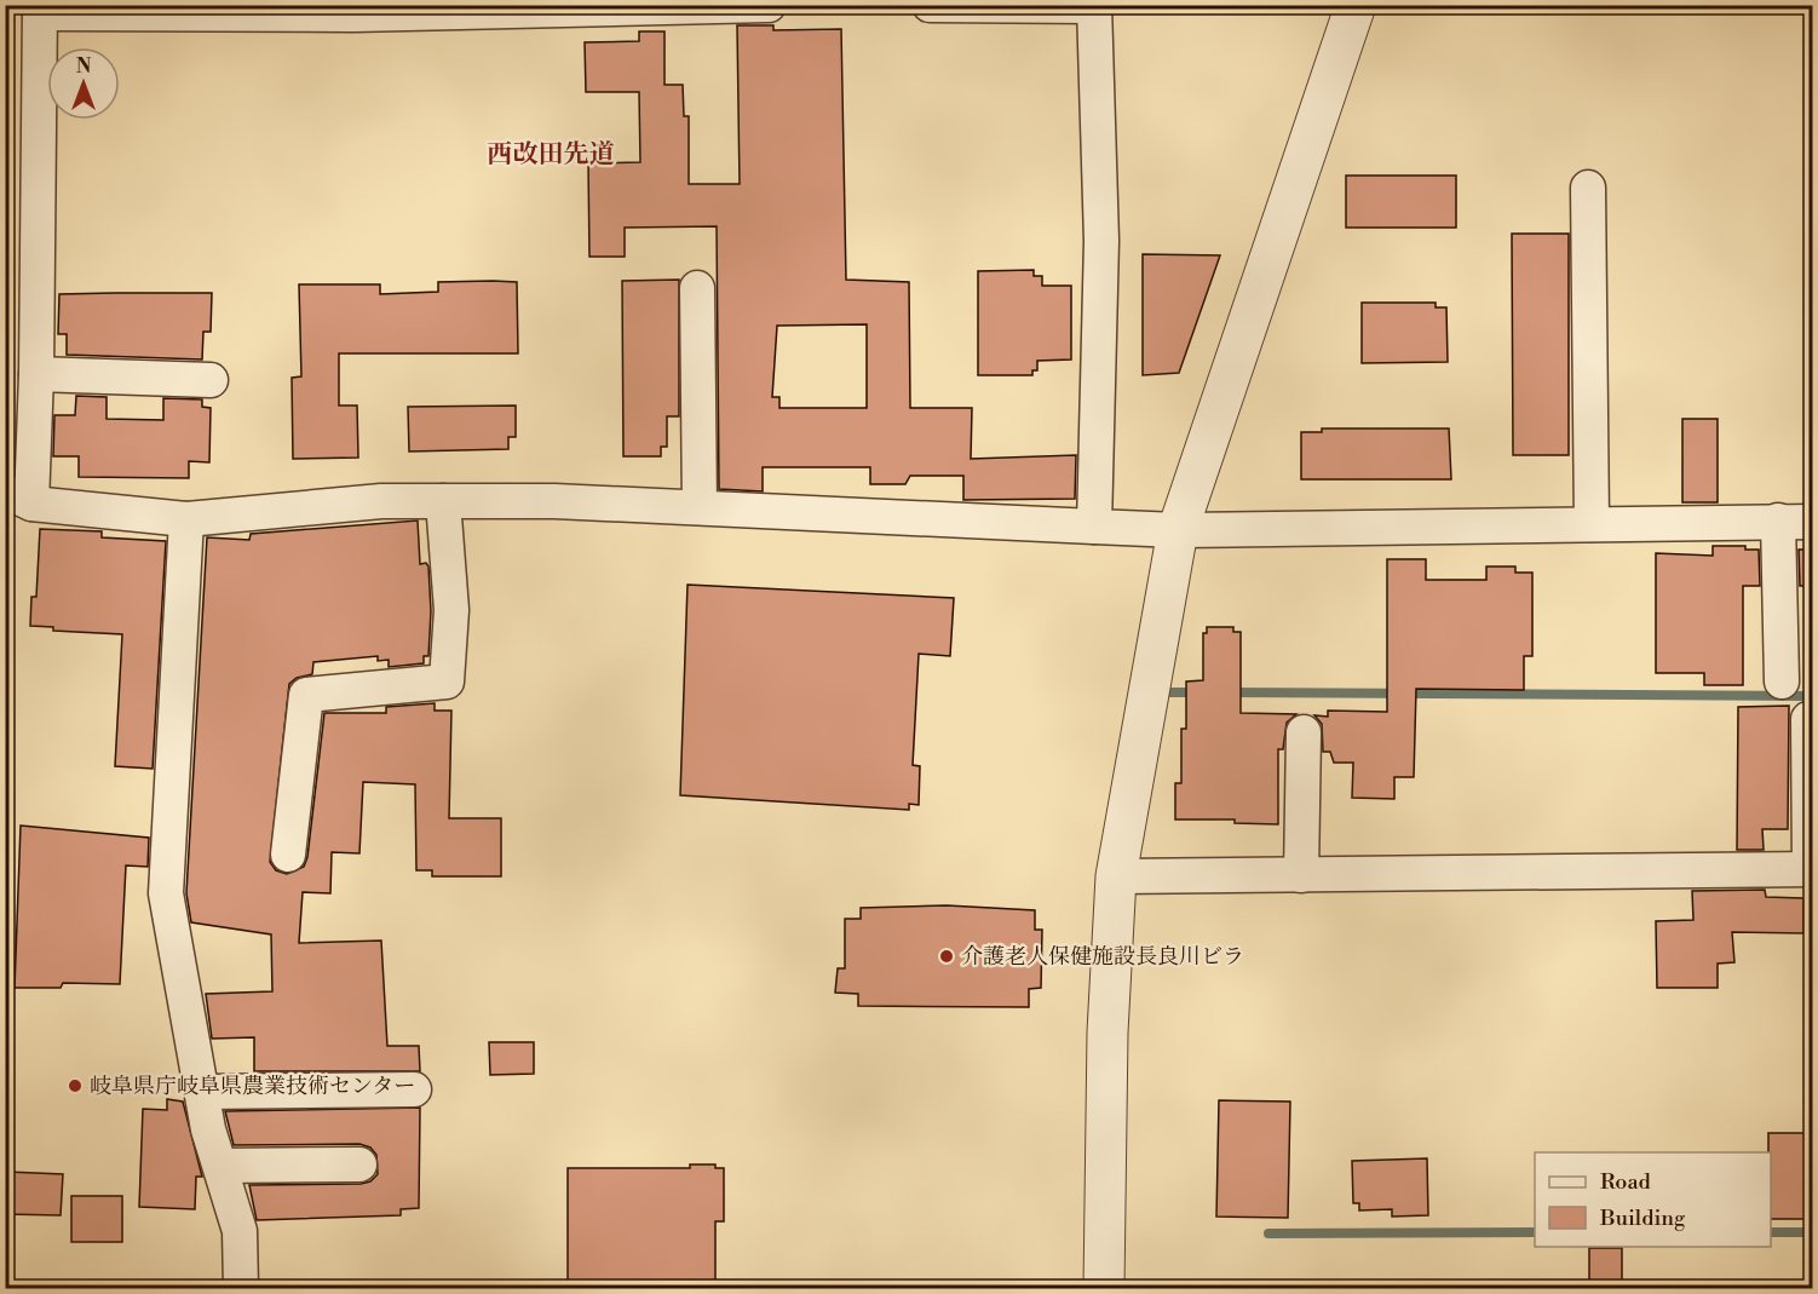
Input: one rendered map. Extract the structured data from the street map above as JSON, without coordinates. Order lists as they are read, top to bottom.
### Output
{
  "districts": ["西改田先道"],
  "places": ["介護老人保健施設長良川ビラ", "岐阜県庁岐阜県農業技術センター"],
  "legend": ["Road", "Building"],
  "north": "top"
}
